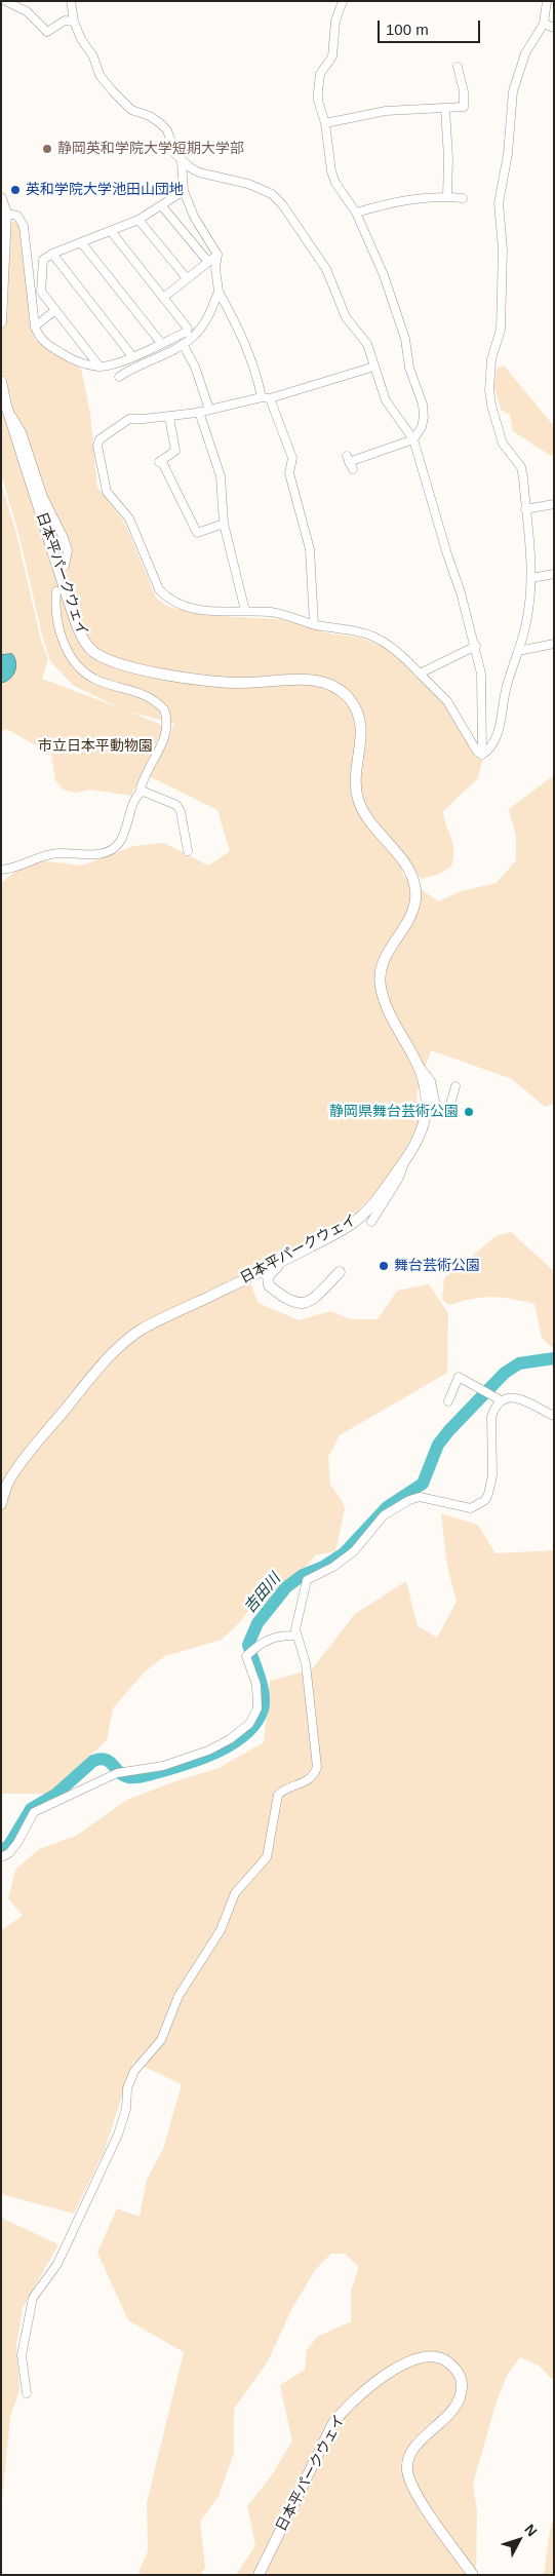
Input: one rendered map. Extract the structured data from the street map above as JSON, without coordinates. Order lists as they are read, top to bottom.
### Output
{
  "streets": {
    "street": ["日本平パークウェイ"]
  },
  "water": ["吉田川"],
  "parks": ["市立日本平動物園"],
  "places": [
    "静岡英和学院大学短期大学部",
    "英和学院大学池田山団地",
    "静岡県舞台芸術公園",
    "舞台芸術公園"
  ],
  "scale_bar": "100 m",
  "north": "top right"
}
